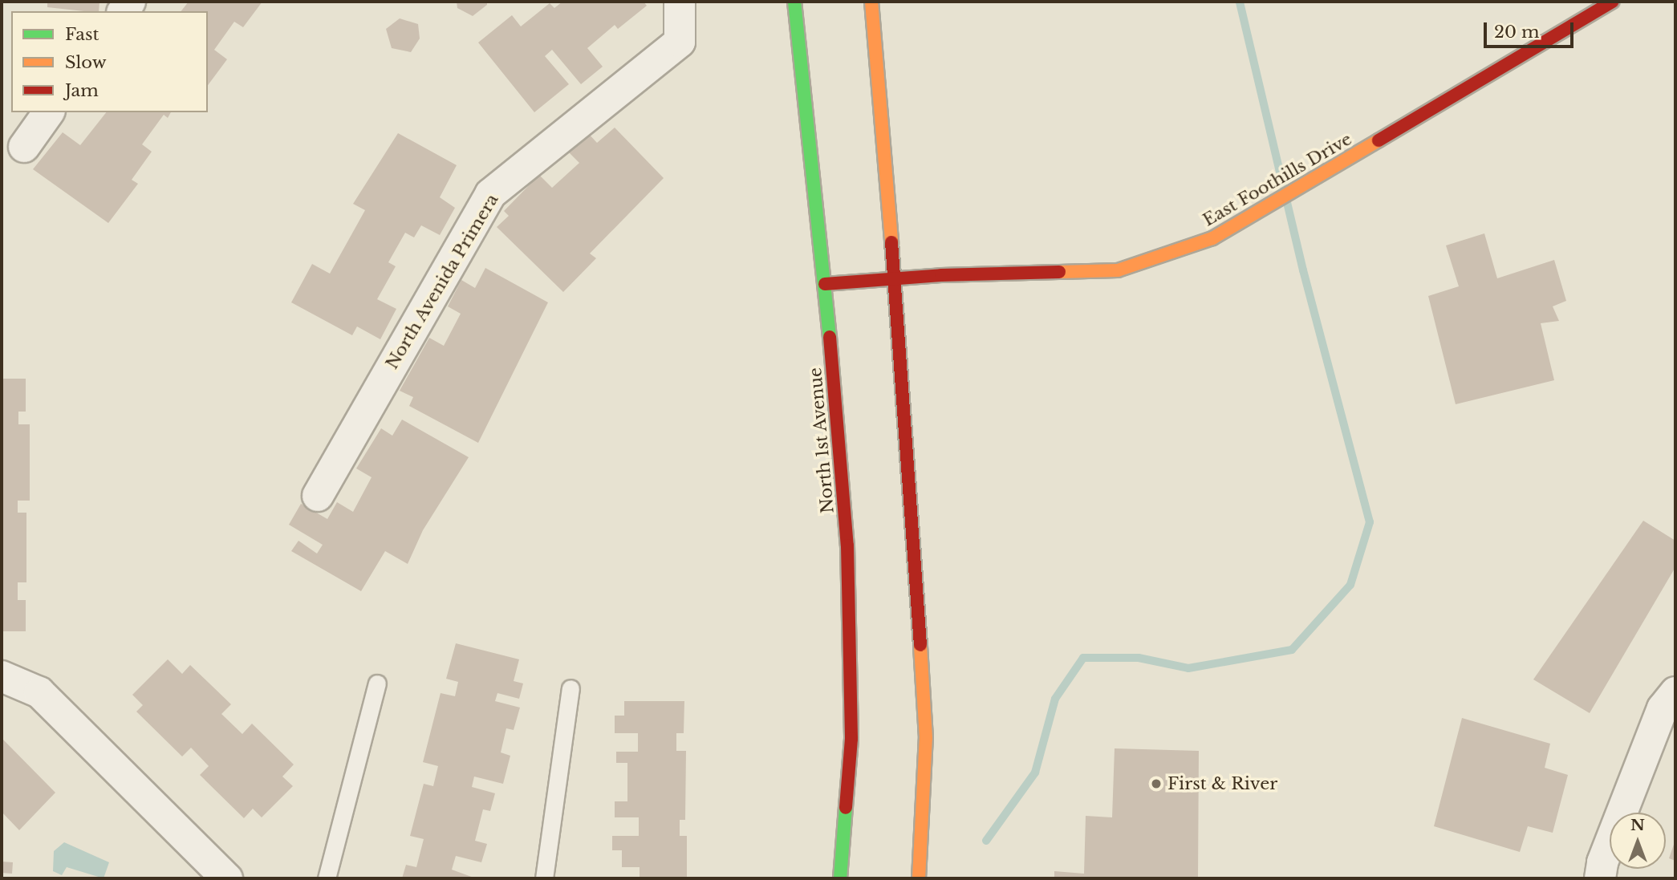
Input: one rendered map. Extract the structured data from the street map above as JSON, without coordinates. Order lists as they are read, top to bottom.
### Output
{
  "streets": {
    "main road": ["East Foothills Drive", "North 1st Avenue"],
    "street": ["North Avenida Primera"]
  },
  "crossings": [
    ["East Foothills Drive", "North 1st Avenue"]
  ],
  "places": ["First & River"],
  "legend": ["Fast", "Slow", "Jam"],
  "scale_bar": "20 m",
  "north": "top"
}
